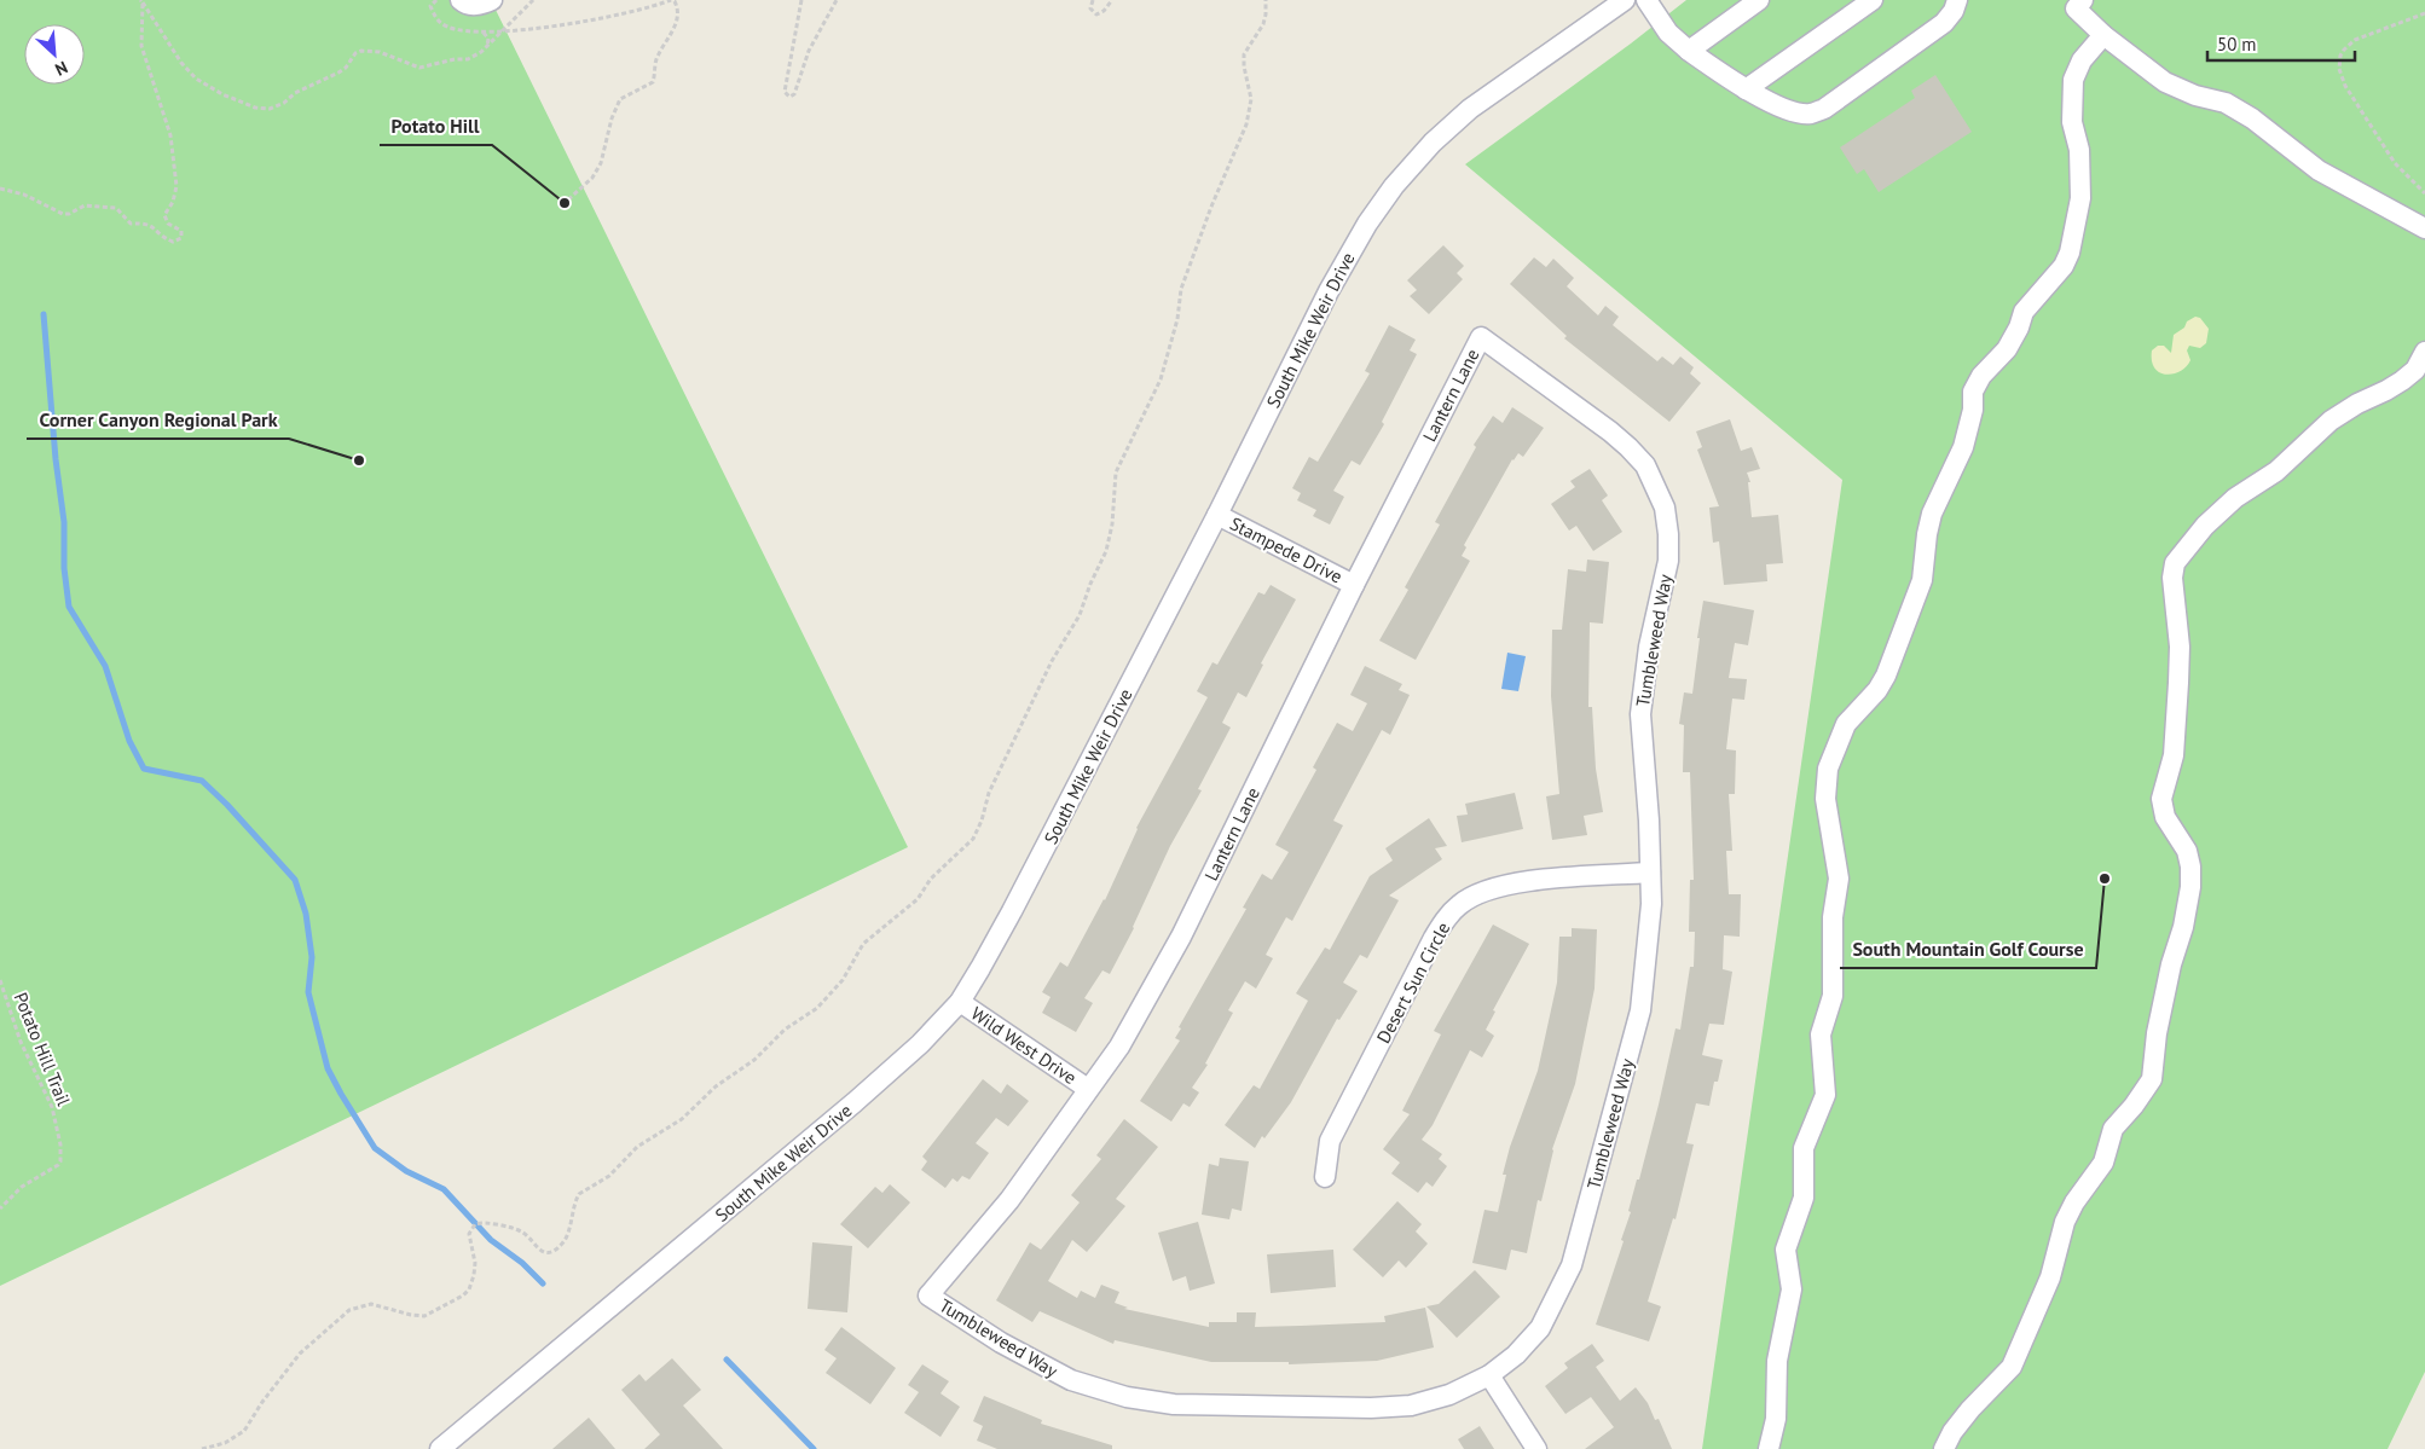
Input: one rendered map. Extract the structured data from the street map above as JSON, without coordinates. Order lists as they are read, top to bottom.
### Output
{
  "streets": {
    "street": [
      "South Mike Weir Drive",
      "Lantern Lane",
      "Stampede Drive",
      "Tumbleweed Way",
      "Desert Sun Circle",
      "Wild West Drive"
    ],
    "path": ["Potato Hill Trail"]
  },
  "crossings": [
    ["South Mike Weir Drive", "Stampede Drive"],
    ["South Mike Weir Drive", "Wild West Drive"],
    ["Lantern Lane", "Stampede Drive"],
    ["Lantern Lane", "Tumbleweed Way"],
    ["Lantern Lane", "Wild West Drive"],
    ["Tumbleweed Way", "Desert Sun Circle"]
  ],
  "places": ["Potato Hill", "Corner Canyon Regional Park", "South Mountain Golf Course"],
  "scale_bar": "50 m",
  "north": "bottom right"
}
